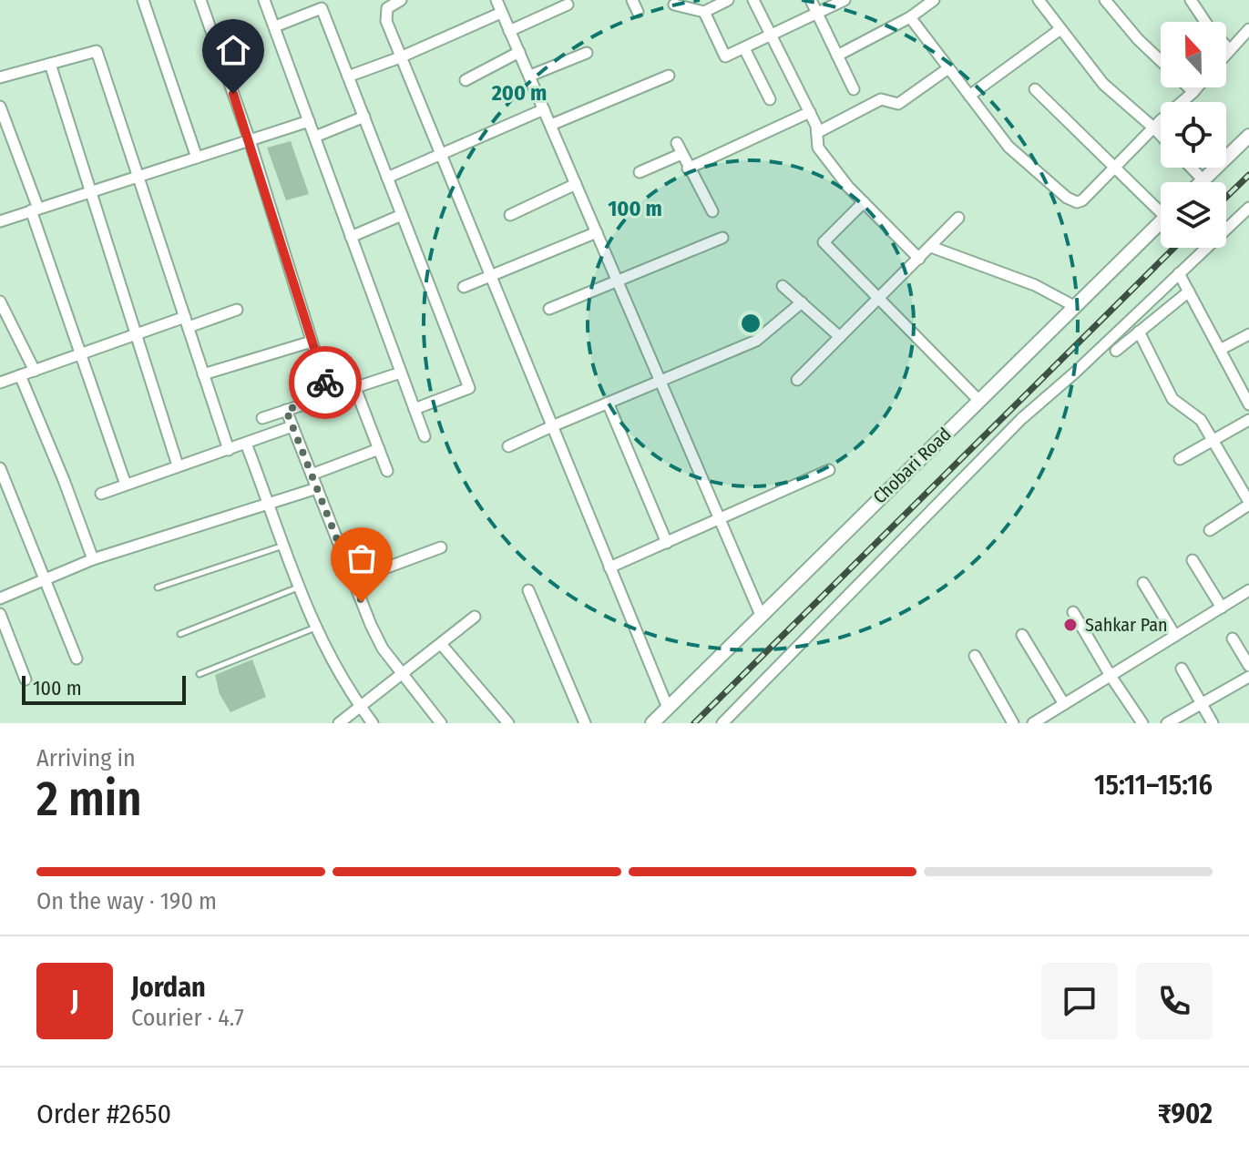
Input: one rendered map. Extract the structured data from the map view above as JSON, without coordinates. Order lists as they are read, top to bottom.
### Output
{
  "streets": {
    "street": ["Chobari Road"]
  },
  "places": ["Sahkar Pan"],
  "scale_bar": "100 m",
  "north": "top",
  "page": {
    "scale": "100 m",
    "heading": ["2 min", "Arriving in", "15:11–15:16"],
    "panel": [
      "Jordan",
      "Courier · 4.7",
      "Order #2650",
      "₹902"
    ],
    "bar": "On the way · 190 m",
    "round": "J"
  },
  "rings": ["200 m", "100 m"]
}
